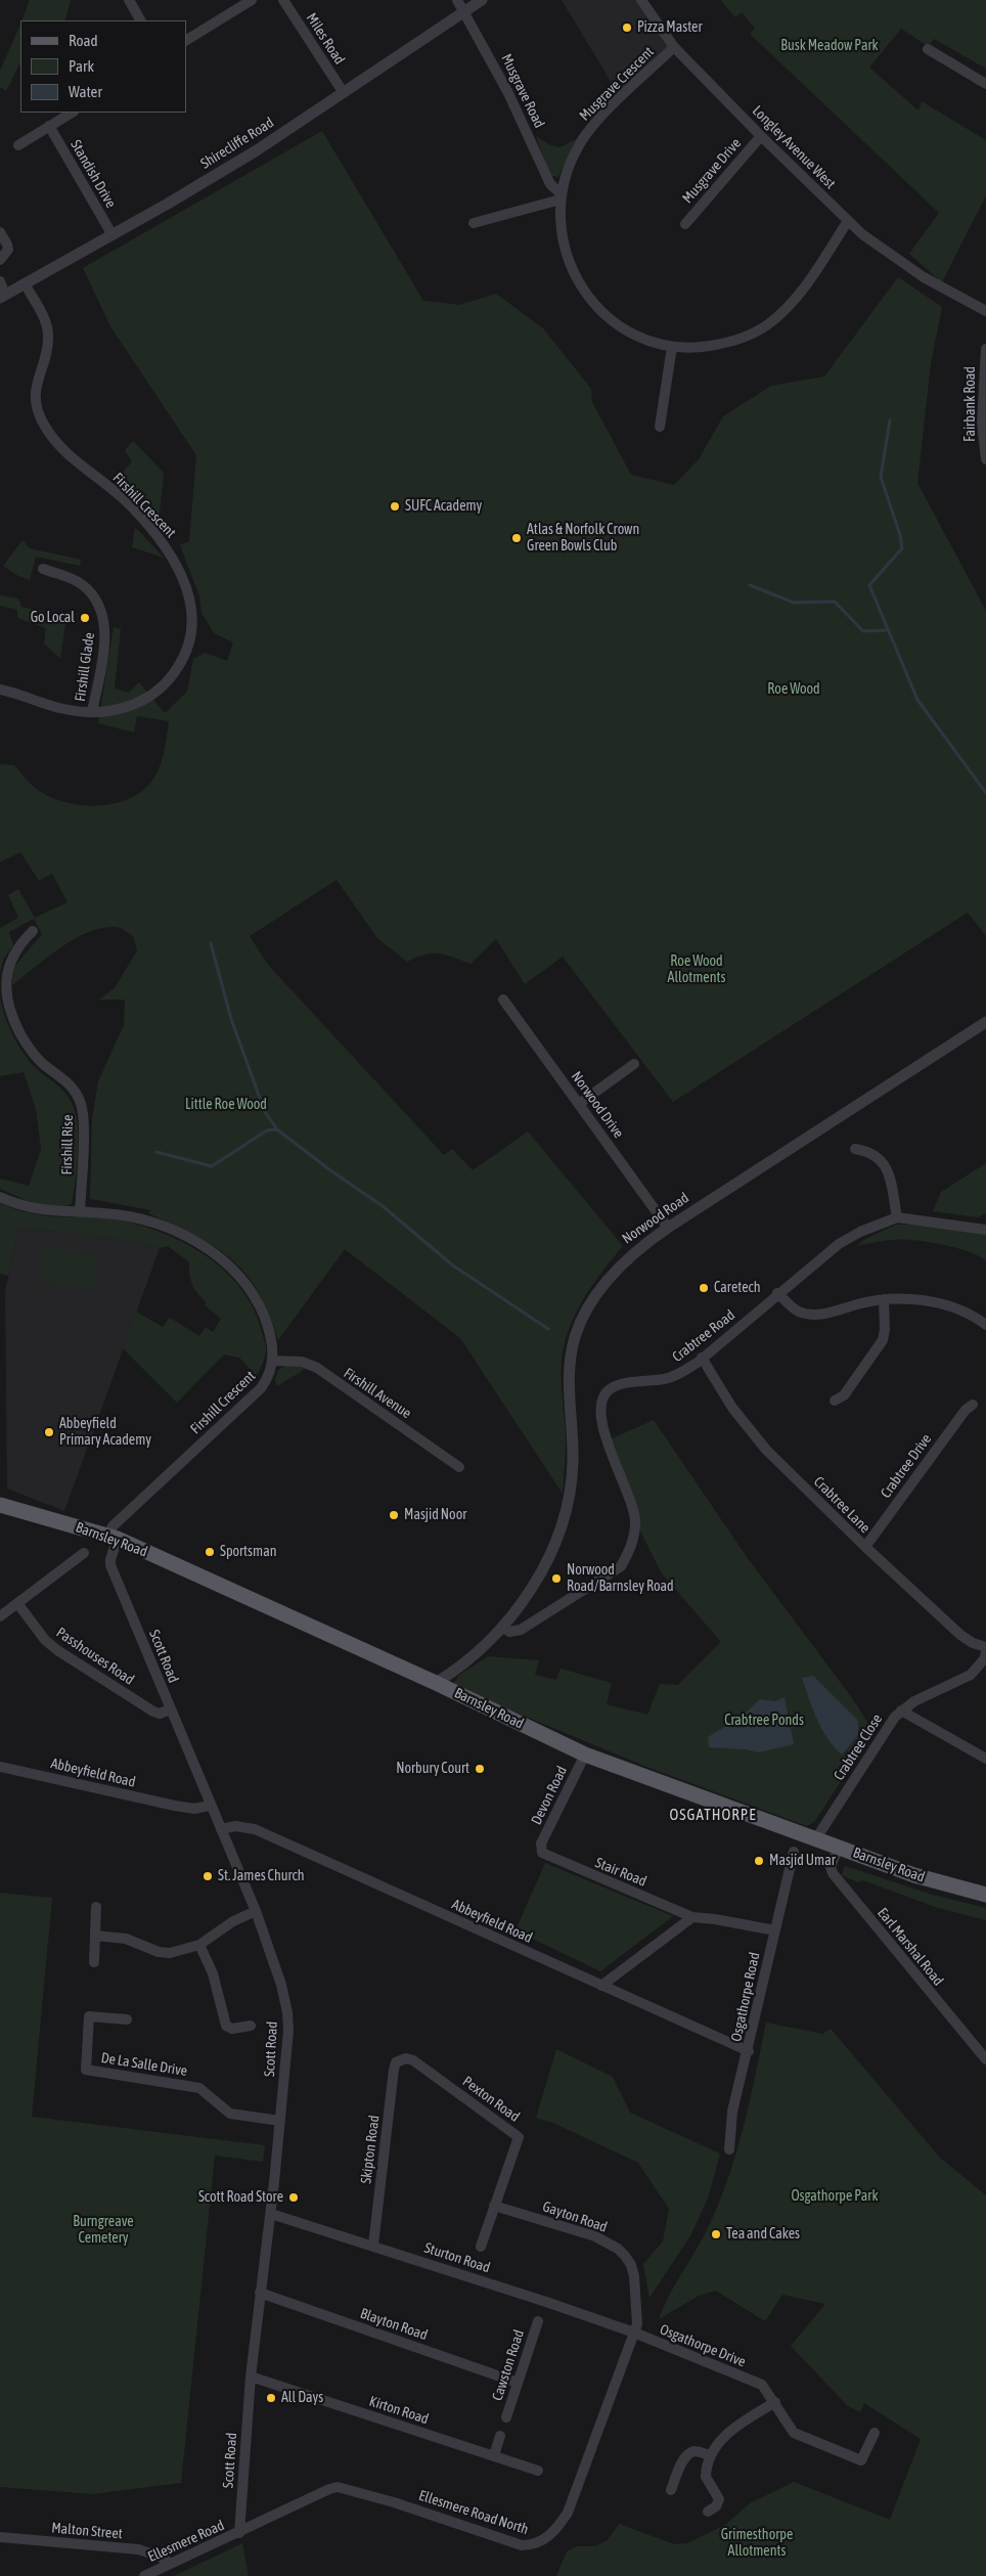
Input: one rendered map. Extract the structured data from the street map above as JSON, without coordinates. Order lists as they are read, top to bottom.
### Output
{
  "streets": {
    "main road": ["Barnsley Road"],
    "street": [
      "Miles Road",
      "Musgrave Crescent",
      "Musgrave Road",
      "Shirecliffe Road",
      "Longley Avenue West",
      "Musgrave Drive",
      "Standish Drive",
      "Fairbank Road",
      "Firshill Crescent",
      "Firshill Glade",
      "Norwood Drive",
      "Firshill Rise",
      "Norwood Road",
      "Crabtree Road",
      "Firshill Avenue",
      "Crabtree Drive",
      "Crabtree Lane",
      "Passhouses Road",
      "Scott Road",
      "Crabtree Close",
      "Abbeyfield Road",
      "Devon Road",
      "Stair Road",
      "Earl Marshal Road",
      "Osgathorpe Road",
      "De La Salle Drive",
      "Pexton Road",
      "Skipton Road",
      "Gayton Road",
      "Sturton Road",
      "Blayton Road",
      "Osgathorpe Drive",
      "Cawston Road",
      "Kirton Road",
      "Ellesmere Road North",
      "Malton Street",
      "Ellesmere Road"
    ]
  },
  "crossings": [
    ["Miles Road", "Shirecliffe Road"],
    ["Musgrave Crescent", "Musgrave Road"],
    ["Musgrave Crescent", "Longley Avenue West"],
    ["Musgrave Road", "Shirecliffe Road"],
    ["Shirecliffe Road", "Standish Drive"],
    ["Shirecliffe Road", "Firshill Crescent"],
    ["Longley Avenue West", "Musgrave Drive"],
    ["Firshill Crescent", "Firshill Glade"],
    ["Firshill Crescent", "Firshill Rise"],
    ["Firshill Crescent", "Firshill Avenue"],
    ["Firshill Crescent", "Barnsley Road"],
    ["Firshill Crescent", "Scott Road"],
    ["Norwood Drive", "Norwood Road"],
    ["Norwood Road", "Crabtree Road"],
    ["Norwood Road", "Barnsley Road"],
    ["Crabtree Road", "Crabtree Lane"],
    ["Crabtree Drive", "Crabtree Lane"],
    ["Barnsley Road", "Scott Road"],
    ["Barnsley Road", "Crabtree Close"],
    ["Barnsley Road", "Devon Road"],
    ["Barnsley Road", "Earl Marshal Road"],
    ["Passhouses Road", "Scott Road"],
    ["Scott Road", "Abbeyfield Road"],
    ["Scott Road", "De La Salle Drive"],
    ["Scott Road", "Sturton Road"],
    ["Scott Road", "Blayton Road"],
    ["Scott Road", "Kirton Road"],
    ["Scott Road", "Ellesmere Road North"],
    ["Scott Road", "Ellesmere Road"],
    ["Abbeyfield Road", "Osgathorpe Road"],
    ["Devon Road", "Stair Road"],
    ["Stair Road", "Osgathorpe Road"],
    ["Pexton Road", "Skipton Road"],
    ["Pexton Road", "Gayton Road"],
    ["Skipton Road", "Sturton Road"],
    ["Gayton Road", "Sturton Road"],
    ["Gayton Road", "Osgathorpe Drive"],
    ["Gayton Road", "Ellesmere Road North"],
    ["Sturton Road", "Osgathorpe Drive"],
    ["Sturton Road", "Ellesmere Road North"],
    ["Blayton Road", "Cawston Road"],
    ["Osgathorpe Drive", "Ellesmere Road North"],
    ["Ellesmere Road North", "Ellesmere Road"],
    ["Malton Street", "Ellesmere Road"]
  ],
  "districts": ["OSGATHORPE"],
  "parks": [
    "Busk Meadow Park",
    "Roe Wood",
    "Roe Wood Allotments",
    "Little Roe Wood",
    "Crabtree Ponds",
    "Osgathorpe Park",
    "Burngreave Cemetery",
    "Grimesthorpe Allotments"
  ],
  "places": [
    "Pizza Master",
    "SUFC Academy",
    "Atlas & Norfolk Crown Green Bowls Club",
    "Go Local",
    "Caretech",
    "Abbeyfield Primary Academy",
    "Masjid Noor",
    "Sportsman",
    "Norwood Road/Barnsley Road",
    "Norbury Court",
    "Masjid Umar",
    "St. James Church",
    "Scott Road Store",
    "Tea and Cakes",
    "All Days"
  ],
  "legend": ["Road", "Park", "Water"]
}
